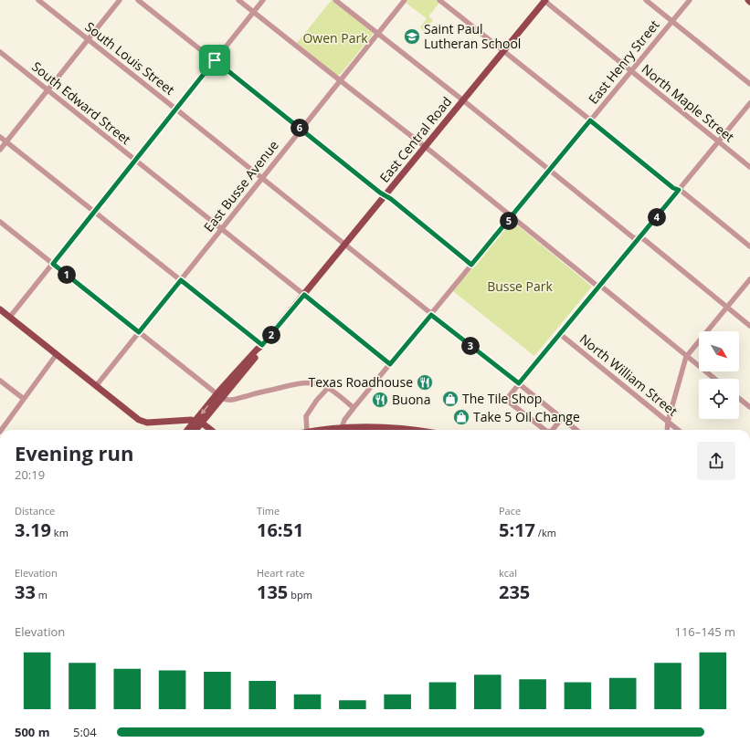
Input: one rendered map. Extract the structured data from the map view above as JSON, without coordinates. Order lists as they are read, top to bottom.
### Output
{
  "streets": {
    "main road": ["East Central Road"],
    "street": [
      "South Louis Street",
      "East Henry Street",
      "South Edward Street",
      "North Maple Street",
      "East Busse Avenue",
      "North William Street"
    ]
  },
  "crossings": [
    ["South Louis Street", "East Henry Street"],
    ["South Louis Street", "East Central Road"],
    ["South Louis Street", "East Busse Avenue"],
    ["East Henry Street", "South Edward Street"],
    ["East Henry Street", "North Maple Street"],
    ["South Edward Street", "East Central Road"],
    ["South Edward Street", "East Busse Avenue"],
    ["North Maple Street", "East Central Road"]
  ],
  "parks": ["Owen Park", "Busse Park"],
  "places": {
    "school or university": ["Saint Paul Lutheran School"],
    "restaurant": ["Texas Roadhouse", "Buona"],
    "shop": ["The Tile Shop", "Take 5 Oil Change"]
  },
  "north": "bottom right",
  "page": {
    "pins": [
      "6",
      "4",
      "5",
      "1",
      "2",
      "3"
    ],
    "heading": ["Evening run", "20:19"],
    "stats": [
      ["Distance", "3.19 km"],
      ["Time", "16:51"],
      ["Pace", "5:17 /km"],
      ["Elevation", "33 m"],
      ["Heart rate", "135 bpm"],
      ["kcal", "235"]
    ],
    "chart": ["Elevation", "116–145 m"],
    "list": [
      {
        "name": "500 m",
        "note": "5:04"
      }
    ]
  }
}
